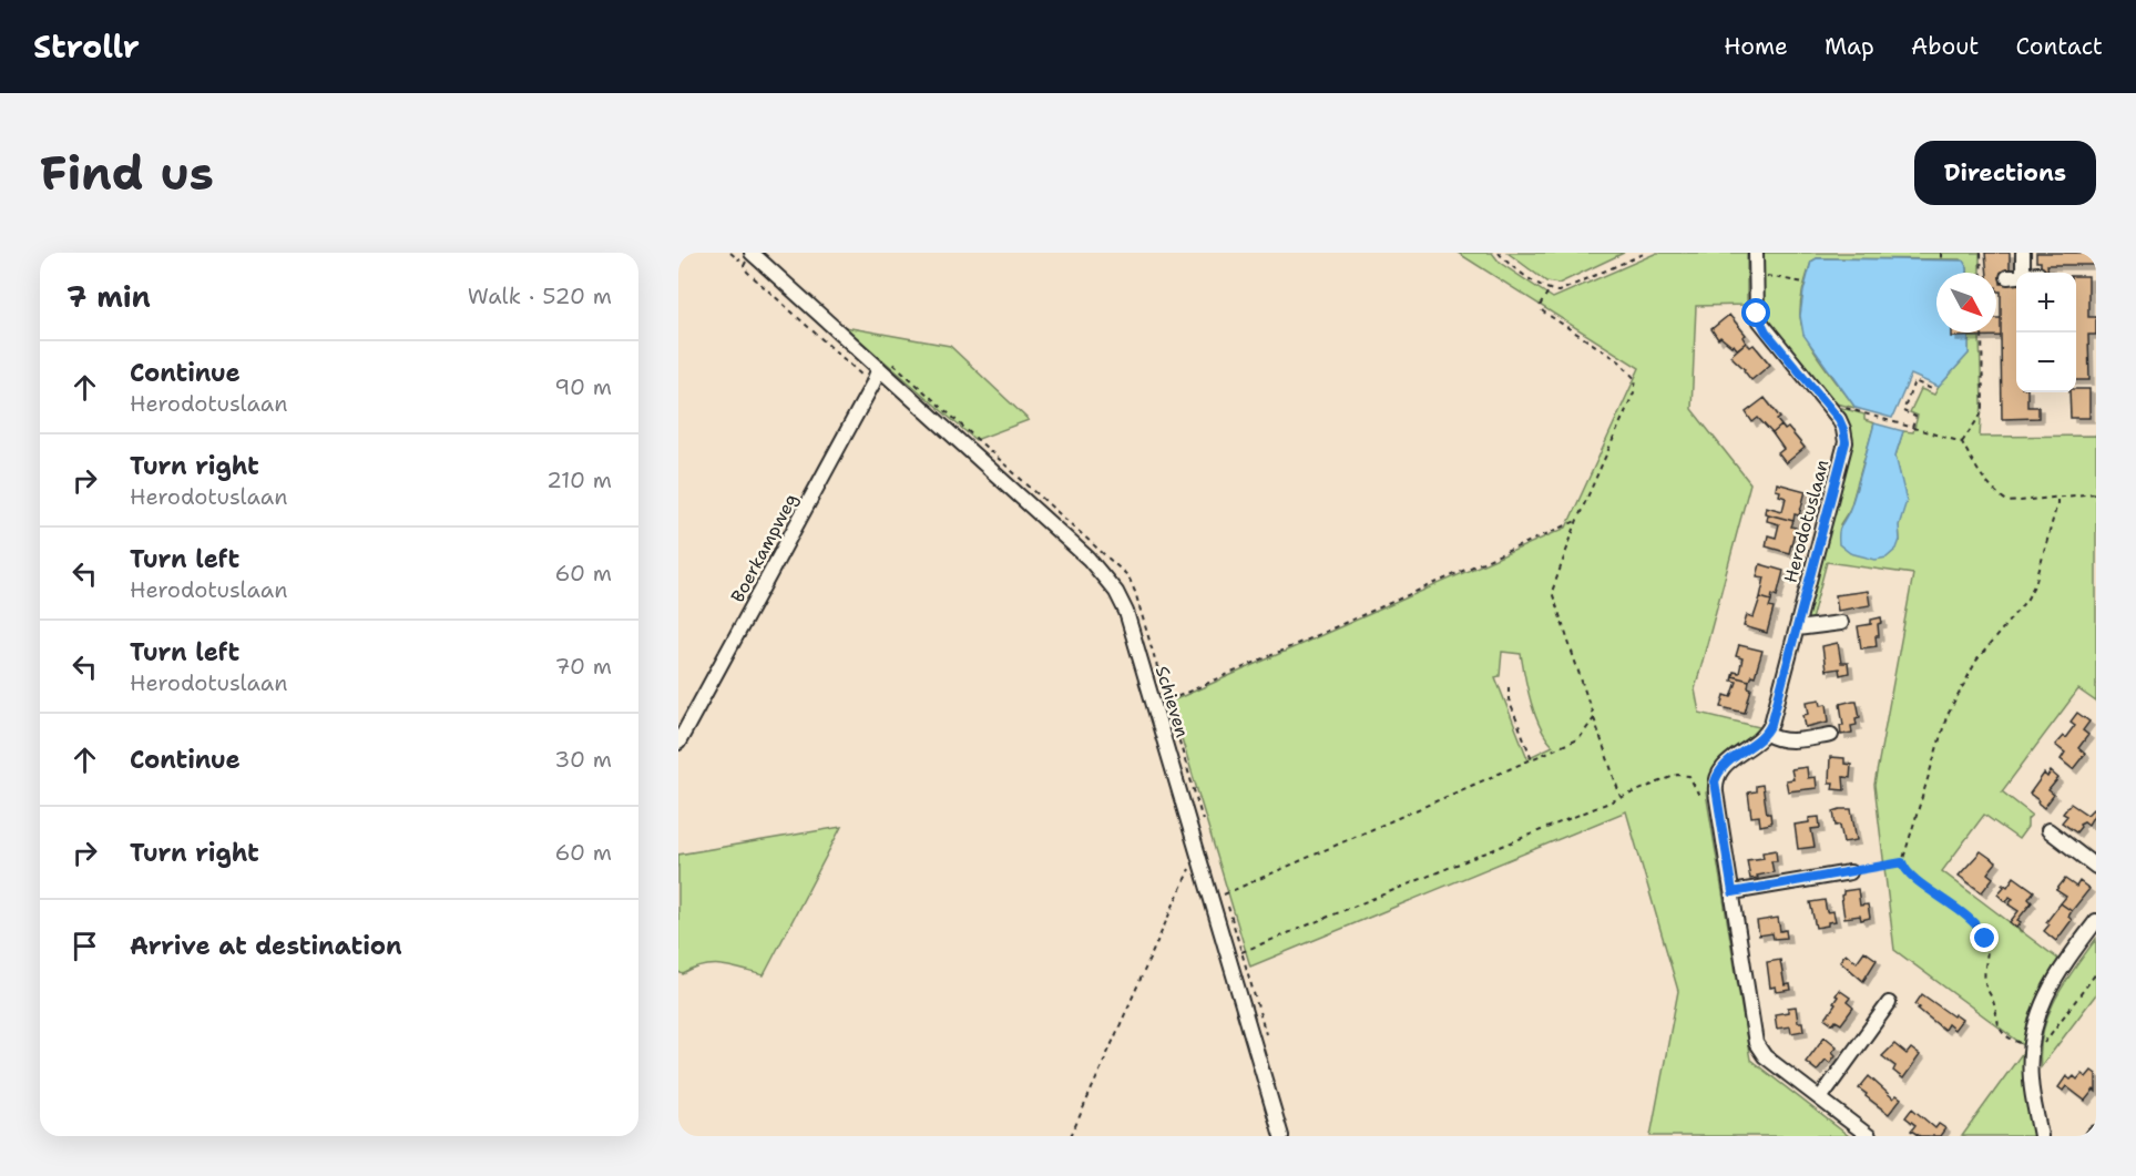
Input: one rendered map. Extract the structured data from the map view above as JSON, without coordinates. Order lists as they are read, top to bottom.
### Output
{
  "streets": {
    "street": ["Herodotuslaan", "Boerkampweg", "Schieven"]
  },
  "crossings": [
    ["Boerkampweg", "Schieven"]
  ],
  "north": "bottom right",
  "page": {
    "header": "Strollr",
    "nav": [
      "Home",
      "Map",
      "About",
      "Contact"
    ],
    "buttons": "Directions",
    "title": "Find us",
    "heading": ["7 min", "Walk · 520 m"],
    "map_buttons": ["+", "−"],
    "list": [
      ["Continue", "Herodotuslaan", "90 m"],
      ["Turn right", "Herodotuslaan", "210 m"],
      ["Turn left", "Herodotuslaan", "60 m"],
      ["Turn left", "Herodotuslaan", "70 m"],
      ["Continue", "30 m"],
      ["Turn right", "60 m"],
      "Arrive at destination"
    ]
  }
}
